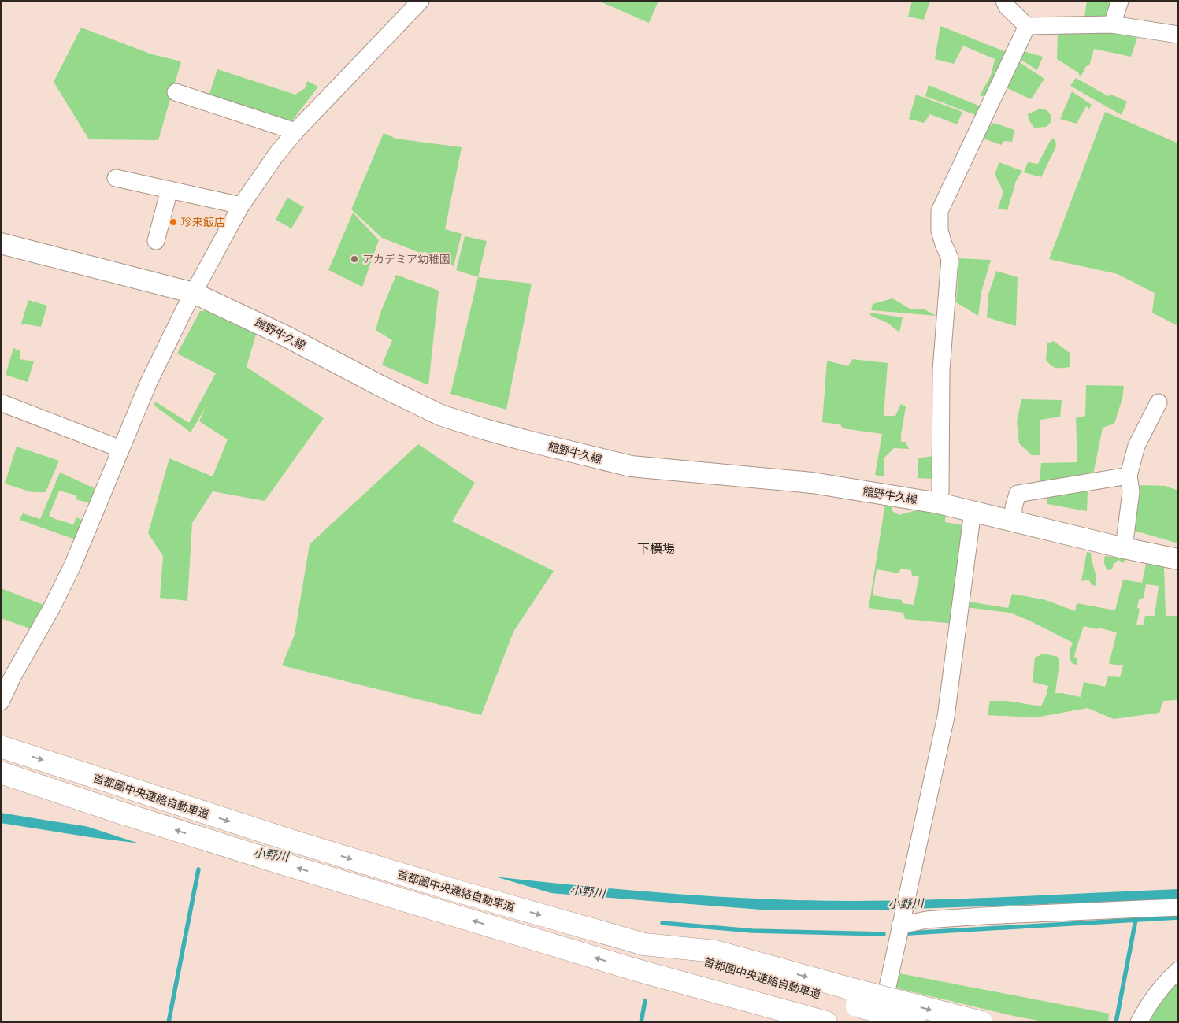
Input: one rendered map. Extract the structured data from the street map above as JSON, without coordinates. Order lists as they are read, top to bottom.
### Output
{
  "streets": {
    "highway": ["首都圏中央連絡自動車道"],
    "main road": ["館野牛久線"]
  },
  "districts": ["下横場"],
  "water": ["小野川"],
  "places": ["珍来飯店", "アカデミア幼稚園"]
}
